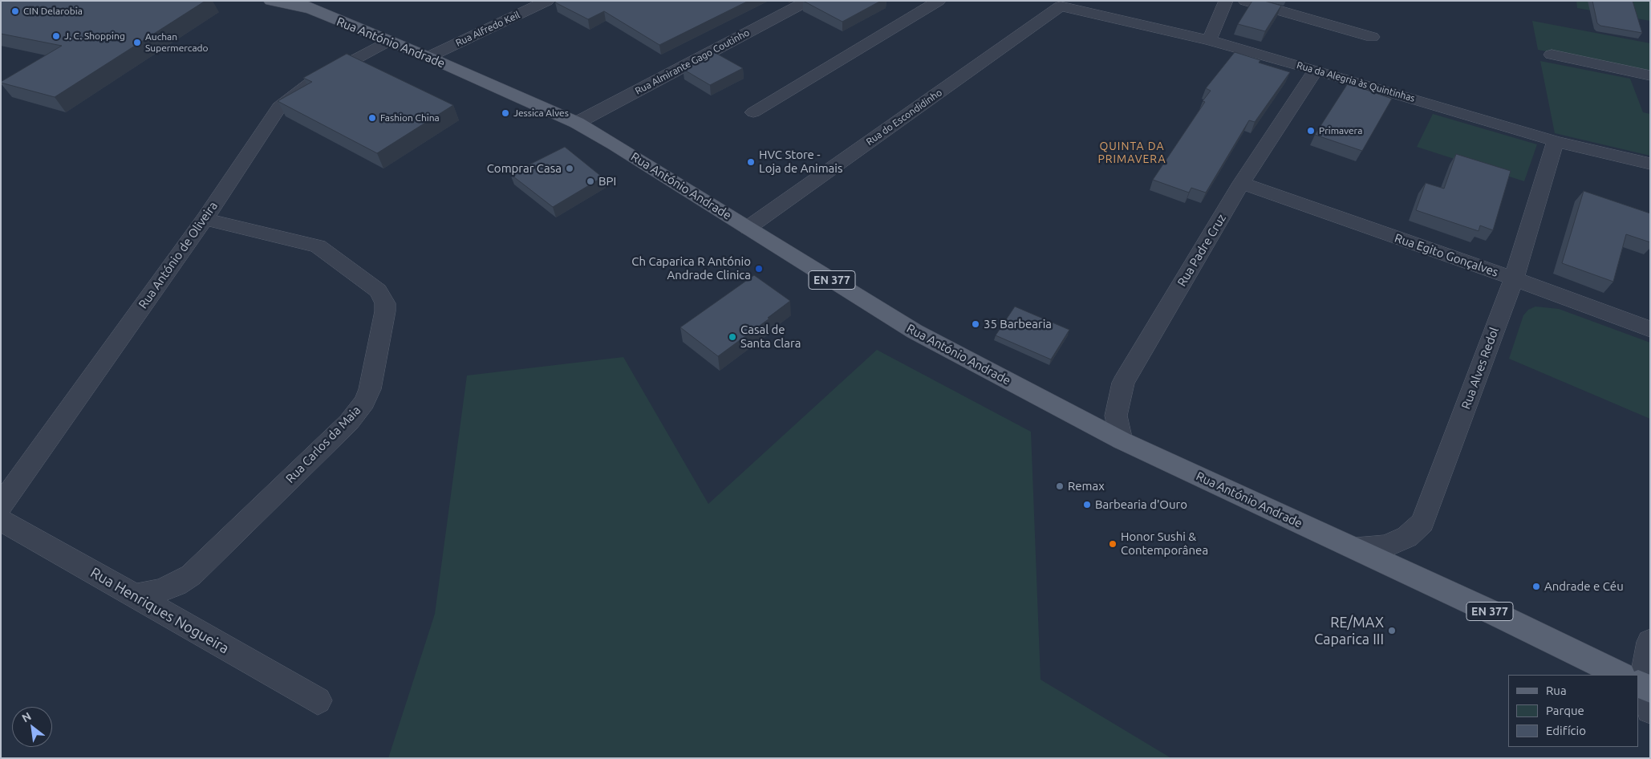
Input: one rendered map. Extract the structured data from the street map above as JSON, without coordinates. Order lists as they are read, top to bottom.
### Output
{
  "streets": {
    "main road": ["Rua António Andrade", "EN 377"],
    "street": [
      "Rua Alfredo Keil",
      "Rua Almirante Gago Coutinho",
      "Rua da Alegria às Quintinhas",
      "Rua do Escondidinho",
      "Rua Padre Cruz",
      "Rua António de Oliveira",
      "Rua Egito Gonçalves",
      "Rua Alves Redol",
      "Rua Carlos da Maia",
      "Rua Henriques Nogueira"
    ]
  },
  "crossings": [
    ["Rua Alfredo Keil", "Rua António Andrade"],
    ["Rua António Andrade", "Rua Almirante Gago Coutinho"],
    ["Rua António Andrade", "Rua do Escondidinho"],
    ["Rua António Andrade", "Rua Padre Cruz"],
    ["Rua António Andrade", "Rua António de Oliveira"],
    ["Rua António Andrade", "Rua Alves Redol"],
    ["Rua da Alegria às Quintinhas", "Rua do Escondidinho"],
    ["Rua da Alegria às Quintinhas", "Rua Padre Cruz"],
    ["Rua da Alegria às Quintinhas", "Rua Alves Redol"],
    ["Rua Padre Cruz", "Rua Egito Gonçalves"],
    ["Rua António de Oliveira", "Rua Carlos da Maia"],
    ["Rua Egito Gonçalves", "Rua Alves Redol"],
    ["Rua Carlos da Maia", "Rua Henriques Nogueira"]
  ],
  "districts": ["QUINTA DA PRIMAVERA"],
  "places": [
    "CIN Delarobia",
    "J. C. Shopping",
    "Auchan Supermercado",
    "Jessica Alves",
    "Fashion China",
    "Primavera",
    "HVC Store - Loja de Animais",
    "Comprar Casa",
    "BPI",
    "Ch Caparica R António Andrade Clinica",
    "35 Barbearia",
    "Casal de Santa Clara",
    "Remax",
    "Barbearia d'Ouro",
    "Honor Sushi & Contemporânea",
    "Andrade e Céu",
    "RE/MAX Caparica III"
  ],
  "legend": ["Rua", "Parque", "Edifício"],
  "north": "top left"
}
